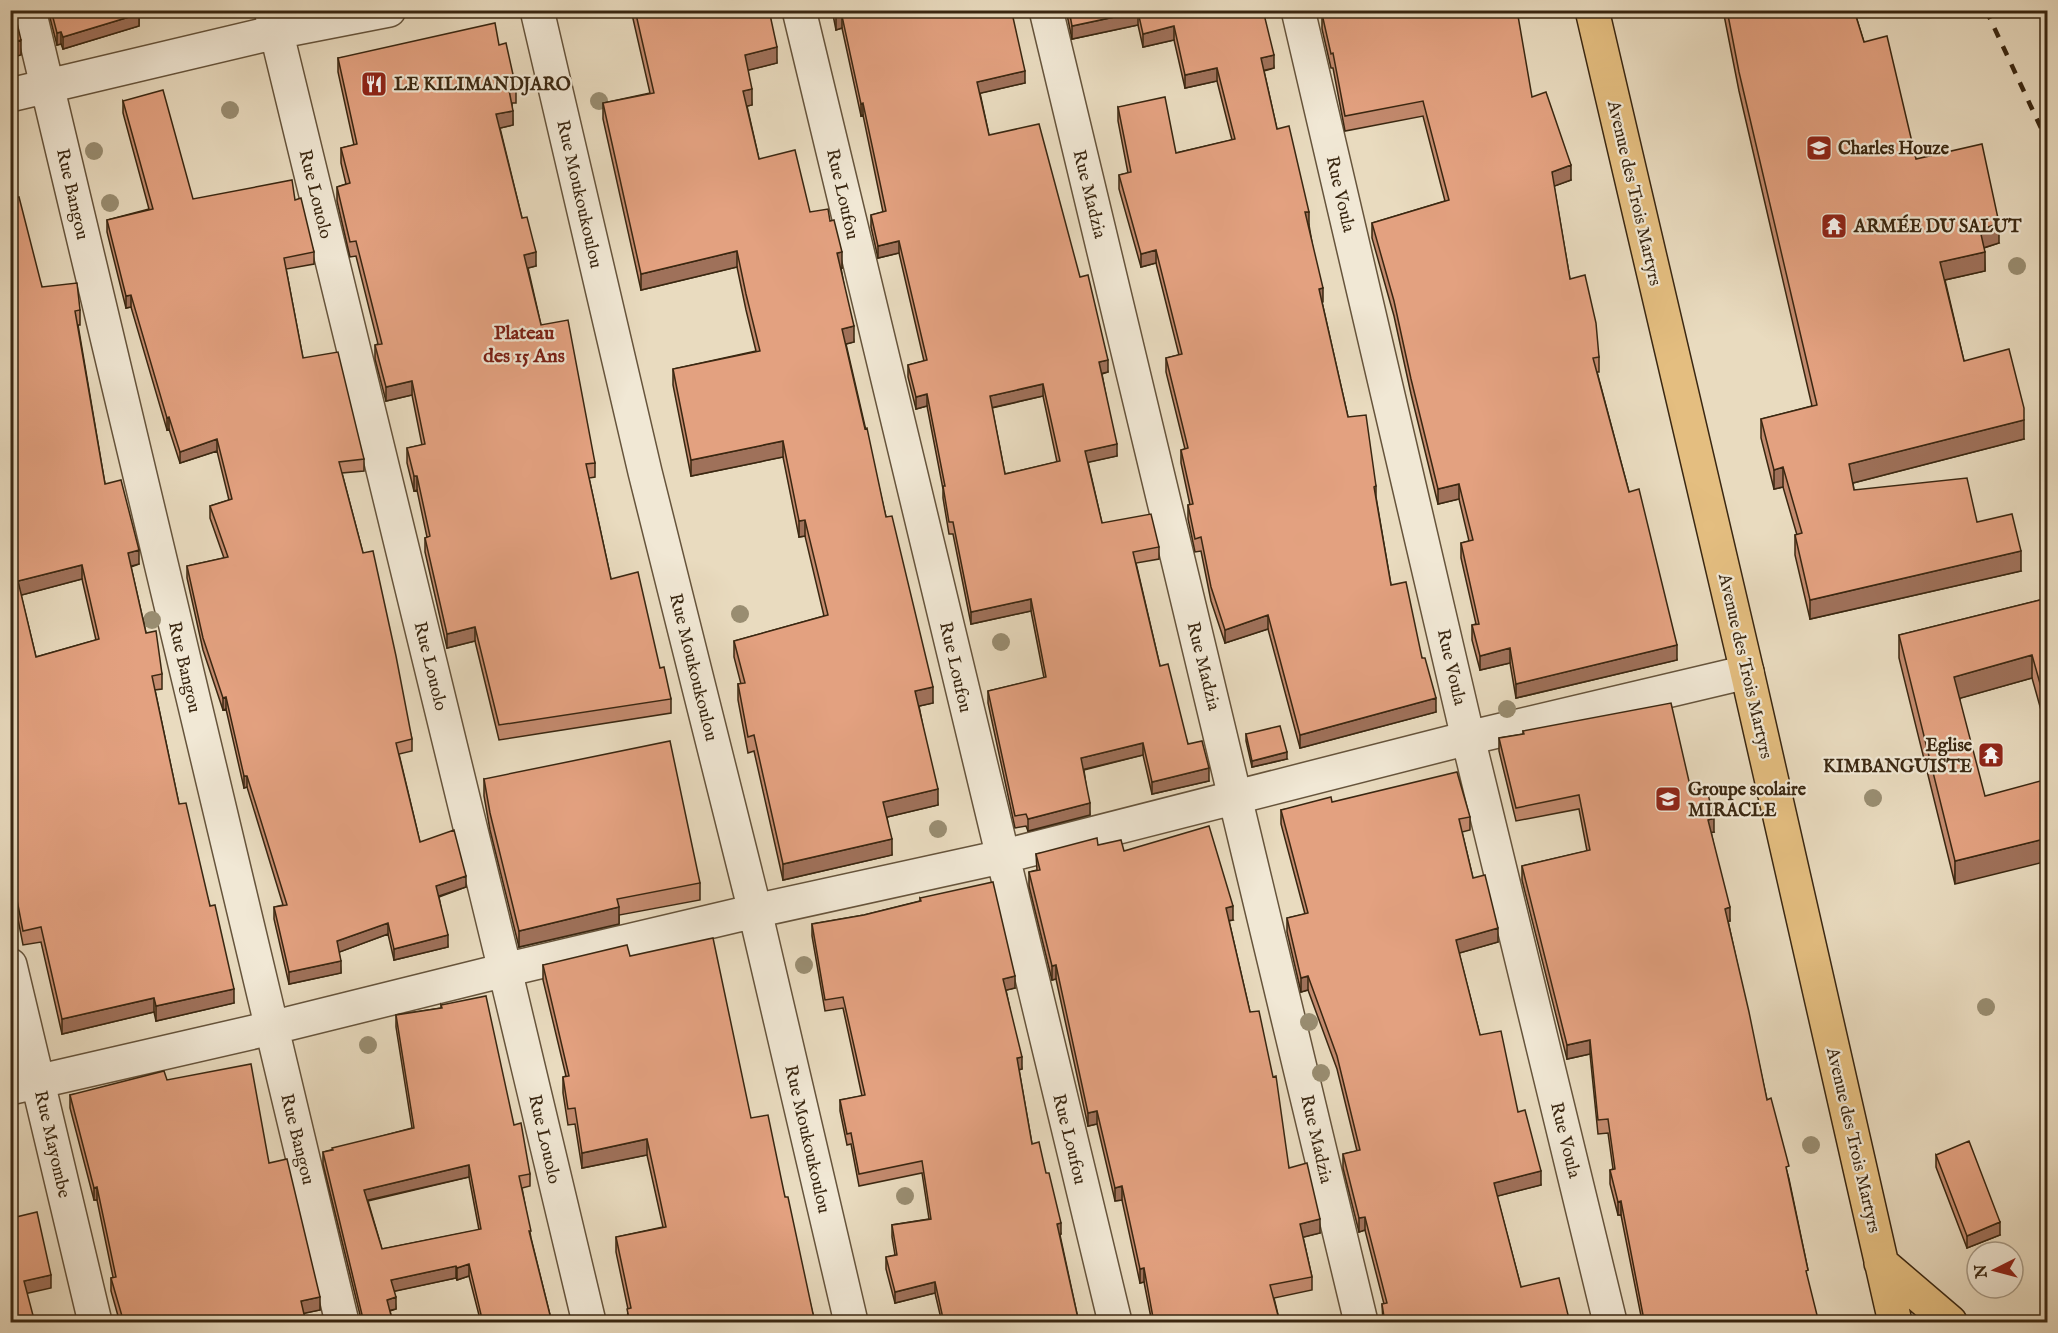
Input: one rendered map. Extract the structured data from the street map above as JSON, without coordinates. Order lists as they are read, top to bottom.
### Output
{
  "streets": {
    "main road": ["Avenue des Trois Martyrs"],
    "street": [
      "Rue Bangou",
      "Rue Louolo",
      "Rue Moukoukoulou",
      "Rue Loufou",
      "Rue Madzia",
      "Rue Voula",
      "Rue Mayombe"
    ]
  },
  "districts": ["Plateau des 15 Ans"],
  "places": {
    "restaurant": ["LE KILIMANDJARO"],
    "school or university": ["Charles Houze", "Groupe scolaire MIRACLE"],
    "temple": ["ARMÉE DU SALUT", "Eglise KIMBANGUISTE"]
  },
  "north": "left"
}
